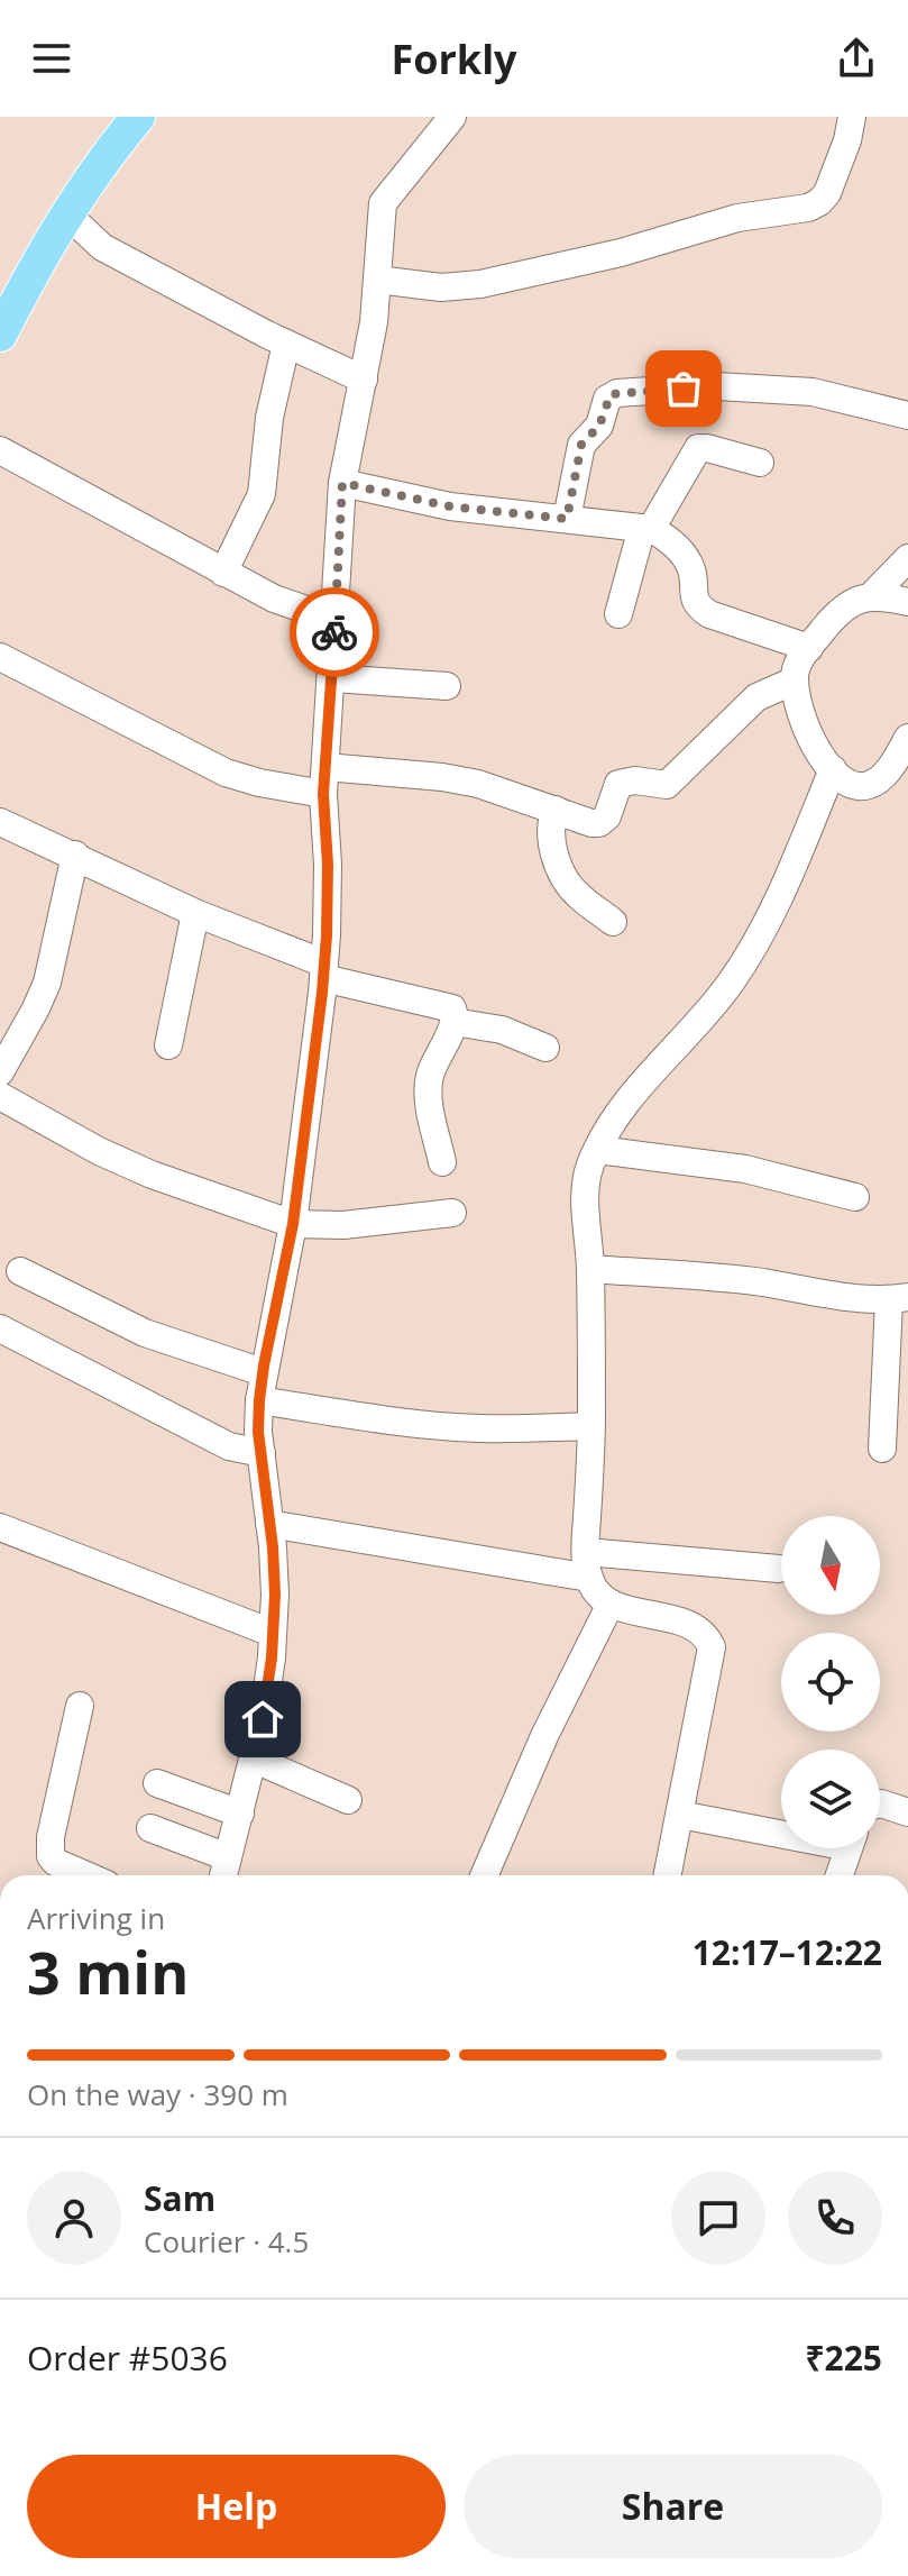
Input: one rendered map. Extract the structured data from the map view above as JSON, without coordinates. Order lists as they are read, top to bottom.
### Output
{
  "north": "bottom",
  "page": {
    "header": "Forkly",
    "heading": ["3 min", "Arriving in", "12:17–12:22"],
    "panel": [
      "Sam",
      "Courier · 4.5",
      "Order #5036",
      "₹225"
    ],
    "bar": "On the way · 390 m",
    "buttons": ["Help", "Share"]
  }
}
